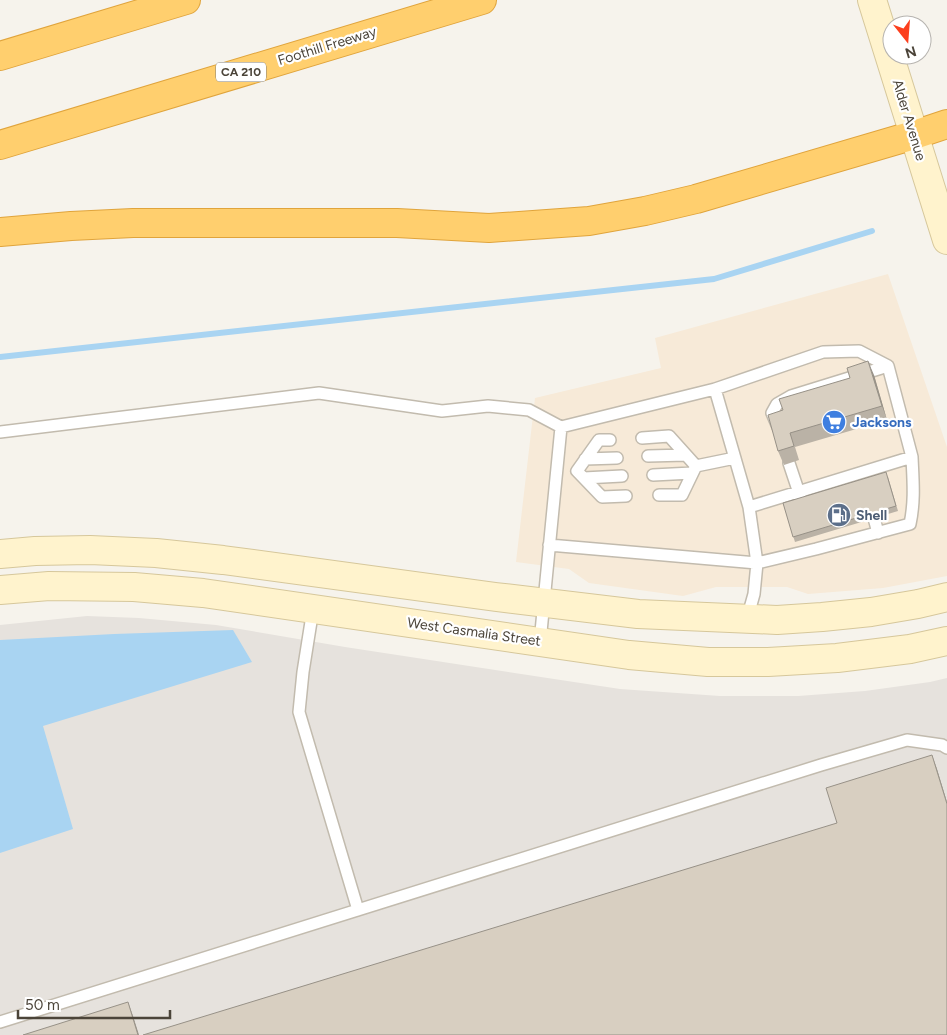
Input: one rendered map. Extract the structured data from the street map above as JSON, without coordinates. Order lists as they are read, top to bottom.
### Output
{
  "streets": {
    "highway": ["Foothill Freeway", "CA 210"],
    "street": ["Alder Avenue", "West Casmalia Street"]
  },
  "places": {
    "supermarket": ["Jacksons"],
    "fuel station": ["Shell"]
  },
  "scale_bar": "50 m",
  "north": "bottom"
}
